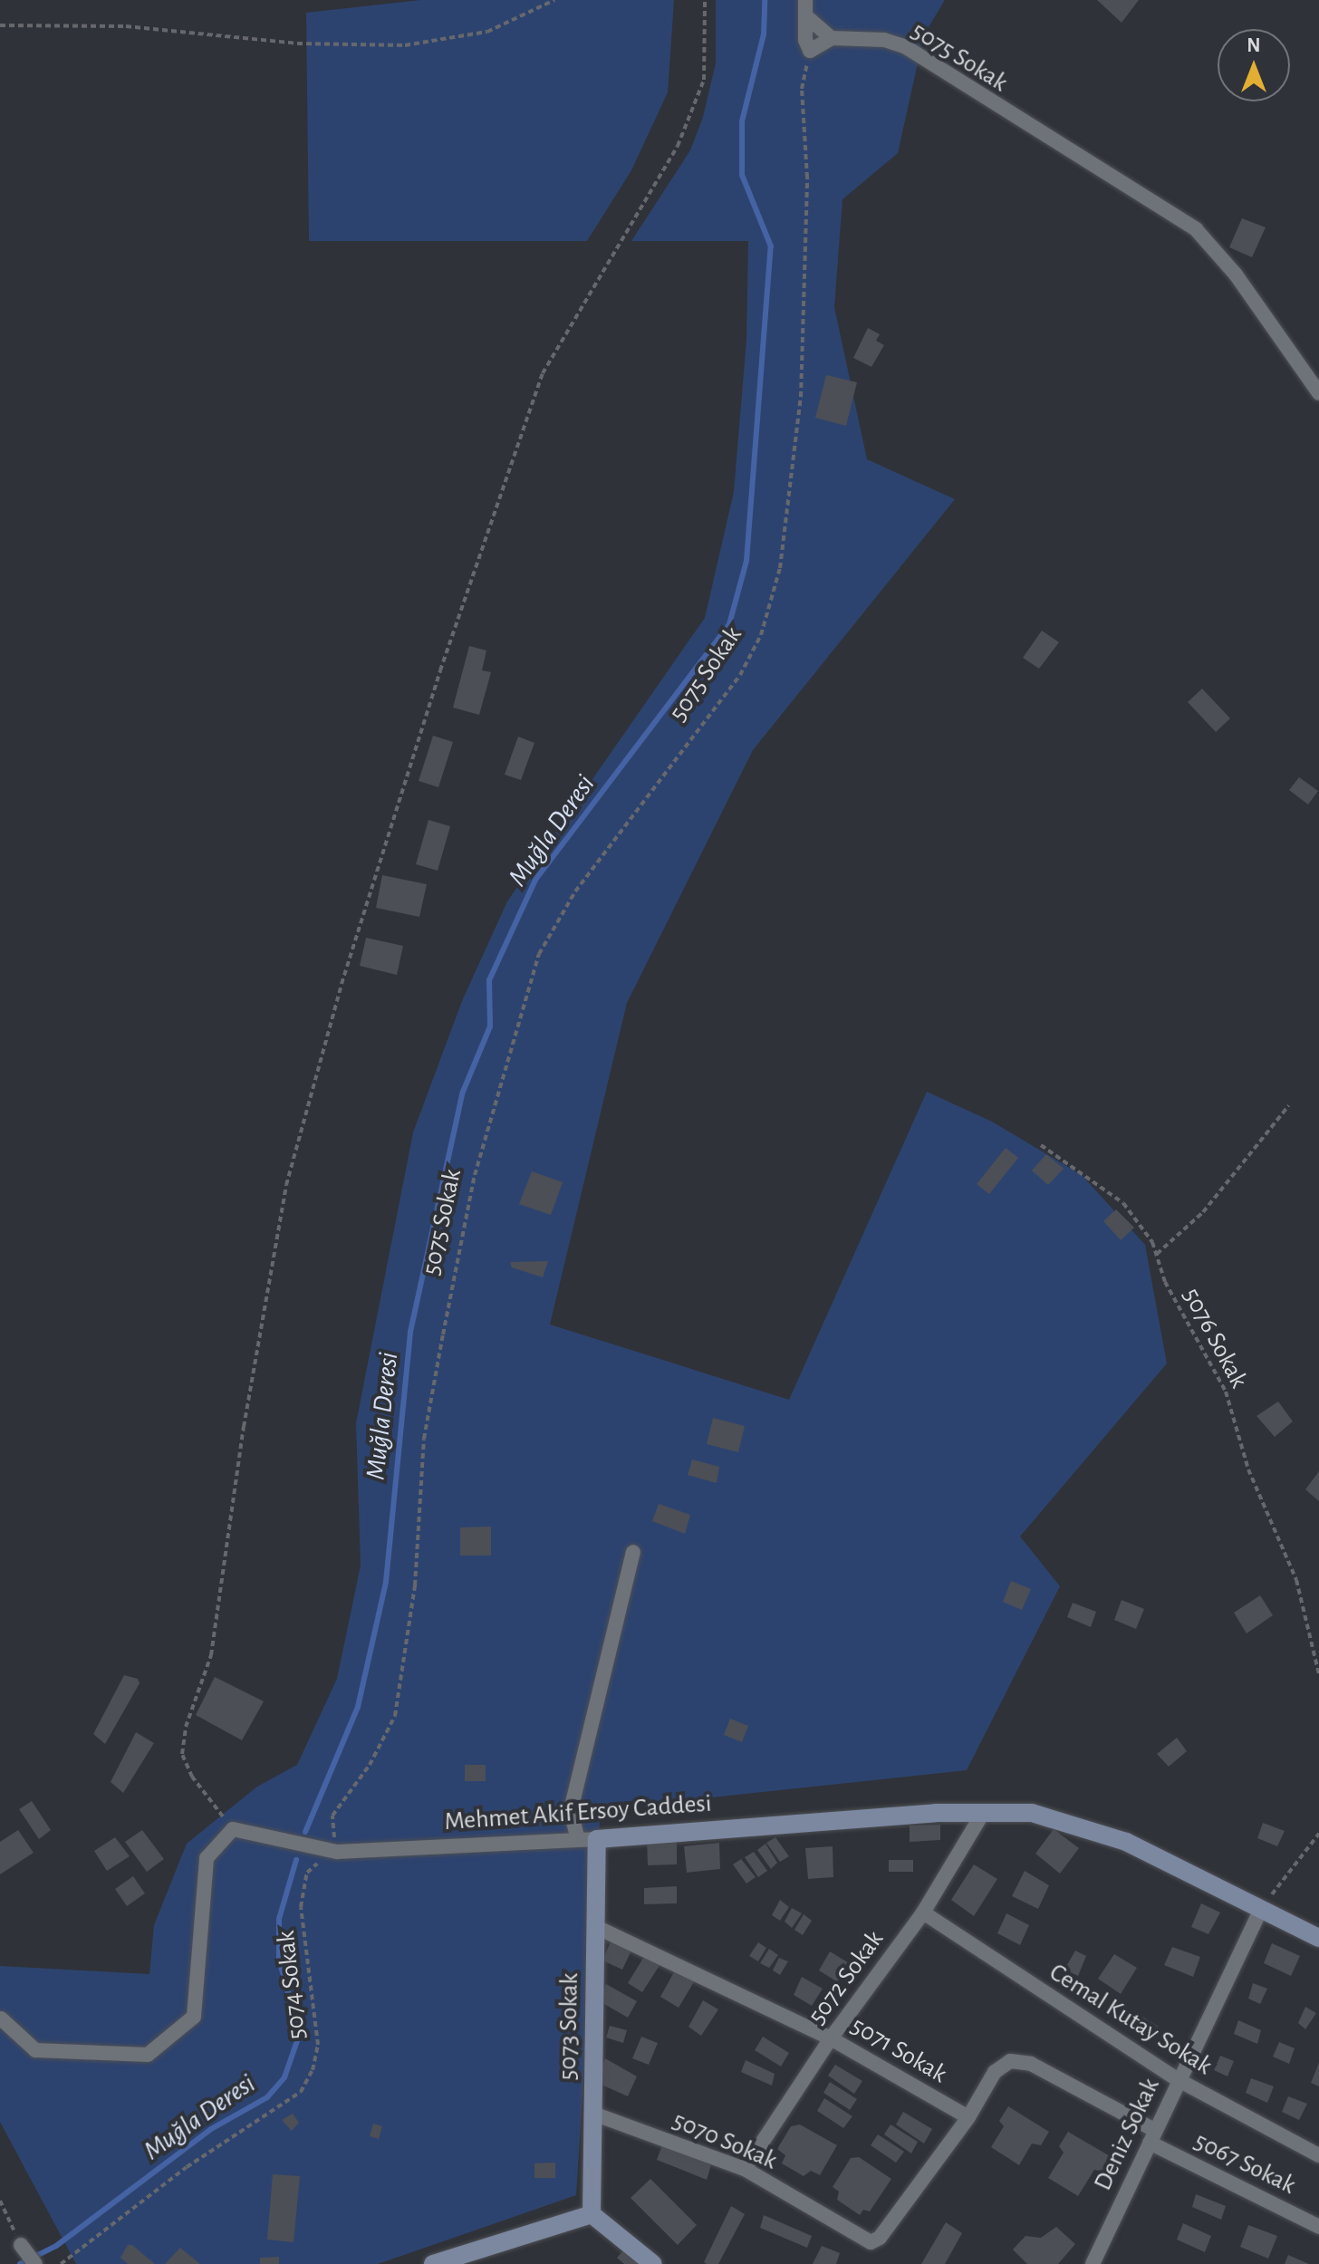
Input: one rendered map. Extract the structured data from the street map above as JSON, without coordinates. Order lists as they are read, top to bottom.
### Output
{
  "streets": {
    "street": [
      "5075 Sokak",
      "Mehmet Akif Ersoy Caddesi",
      "5072 Sokak",
      "Cemal Kutay Sokak",
      "5073 Sokak",
      "5071 Sokak",
      "Deniz Sokak",
      "5070 Sokak",
      "5067 Sokak"
    ],
    "path": ["5076 Sokak", "5074 Sokak"]
  },
  "crossings": [
    ["5075 Sokak", "Mehmet Akif Ersoy Caddesi"],
    ["5075 Sokak", "5074 Sokak"],
    ["Mehmet Akif Ersoy Caddesi", "5072 Sokak"],
    ["Mehmet Akif Ersoy Caddesi", "5074 Sokak"],
    ["Mehmet Akif Ersoy Caddesi", "5073 Sokak"],
    ["Mehmet Akif Ersoy Caddesi", "Deniz Sokak"],
    ["5072 Sokak", "Cemal Kutay Sokak"],
    ["5072 Sokak", "5071 Sokak"],
    ["5072 Sokak", "5070 Sokak"],
    ["Cemal Kutay Sokak", "Deniz Sokak"],
    ["5073 Sokak", "5071 Sokak"],
    ["5073 Sokak", "5070 Sokak"],
    ["5071 Sokak", "5070 Sokak"],
    ["Deniz Sokak", "5067 Sokak"]
  ],
  "water": ["Muğla Deresi"],
  "north": "top"
}
